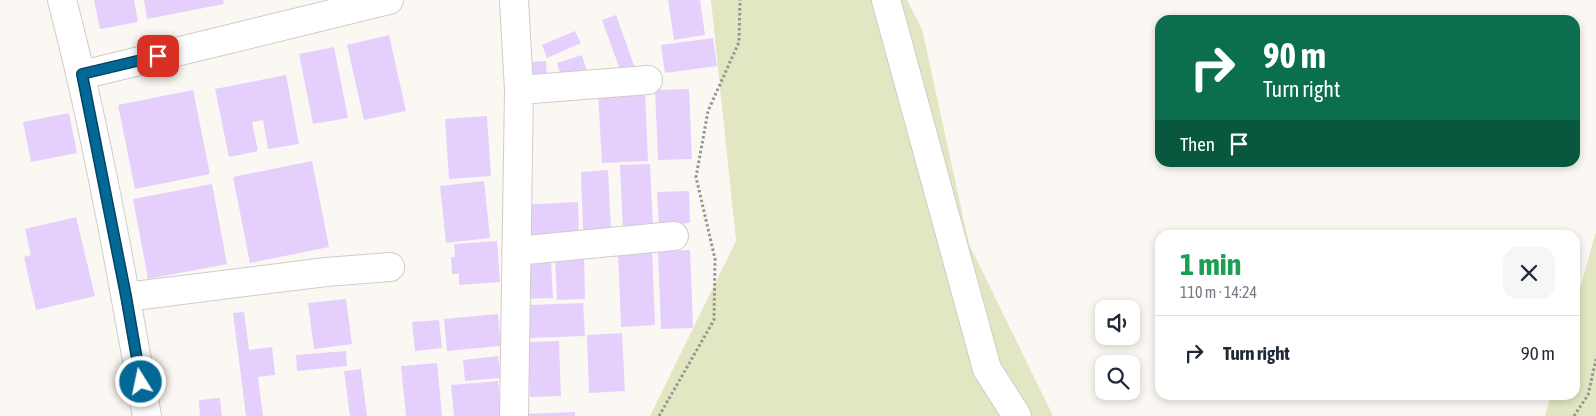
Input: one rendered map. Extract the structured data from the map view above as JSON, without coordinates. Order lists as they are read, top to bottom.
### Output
{
  "page": {
    "turn": ["90 m", "Turn right"],
    "then": "Then",
    "heading": ["1 min", "110 m · 14:24"],
    "list": [
      {
        "name": "Turn right",
        "value": "90 m"
      }
    ]
  }
}
